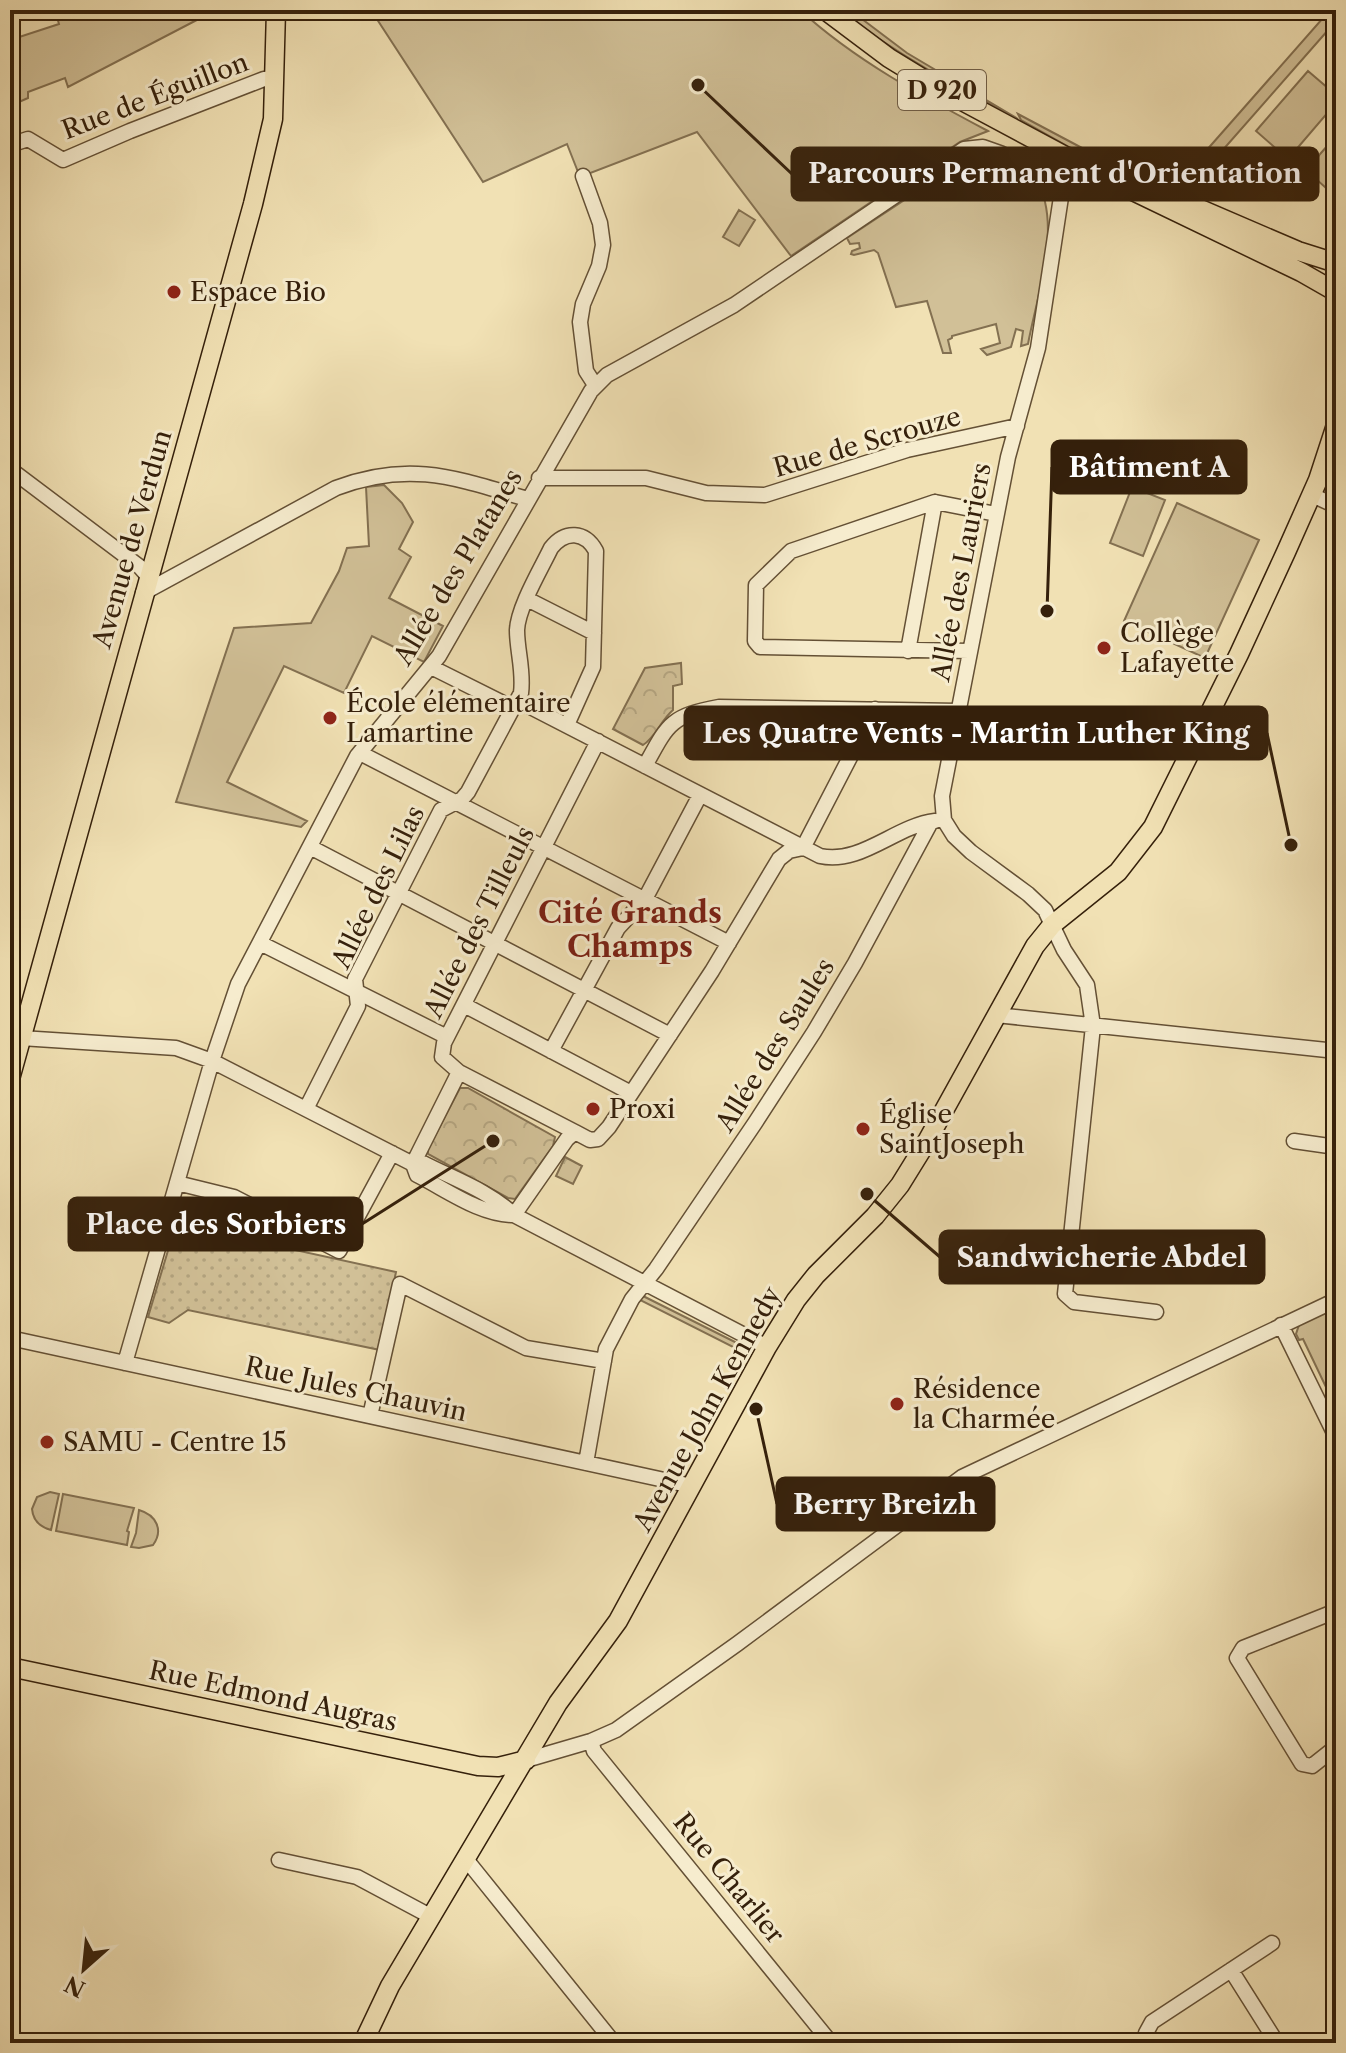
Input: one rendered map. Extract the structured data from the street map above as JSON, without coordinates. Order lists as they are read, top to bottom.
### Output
{
  "streets": {
    "main road": [
      "D 920",
      "Avenue de Verdun",
      "Avenue John Kennedy",
      "Rue Edmond Augras"
    ],
    "street": [
      "Rue de Éguillon",
      "Rue de Scrouze",
      "Allée des Platanes",
      "Allée des Lauriers",
      "Allée des Lilas",
      "Allée des Tilleuls",
      "Allée des Saules",
      "Rue Jules Chauvin",
      "Rue Charlier"
    ]
  },
  "crossings": [
    ["Rue de Éguillon", "Avenue de Verdun"],
    ["Rue de Scrouze", "Allée des Platanes"],
    ["Rue de Scrouze", "Allée des Lauriers"],
    ["Allée des Platanes", "Allée des Lauriers"],
    ["Allée des Platanes", "Rue Jules Chauvin"],
    ["Allée des Lauriers", "Allée des Saules"],
    ["Allée des Saules", "Rue Jules Chauvin"],
    ["Rue Jules Chauvin", "Avenue John Kennedy"],
    ["Avenue John Kennedy", "Rue Edmond Augras"]
  ],
  "districts": ["Cité Grands Champs"],
  "places": [
    "Parcours Permanent d'Orientation",
    "Espace Bio",
    "Bâtiment A",
    "Collège Lafayette",
    "École élémentaire Lamartine",
    "Les Quatre Vents - Martin Luther King",
    "Proxi",
    "Église SaintJoseph",
    "Place des Sorbiers",
    "Sandwicherie Abdel",
    "Résidence la Charmée",
    "Berry Breizh",
    "SAMU - Centre 15"
  ],
  "north": "bottom left"
}
